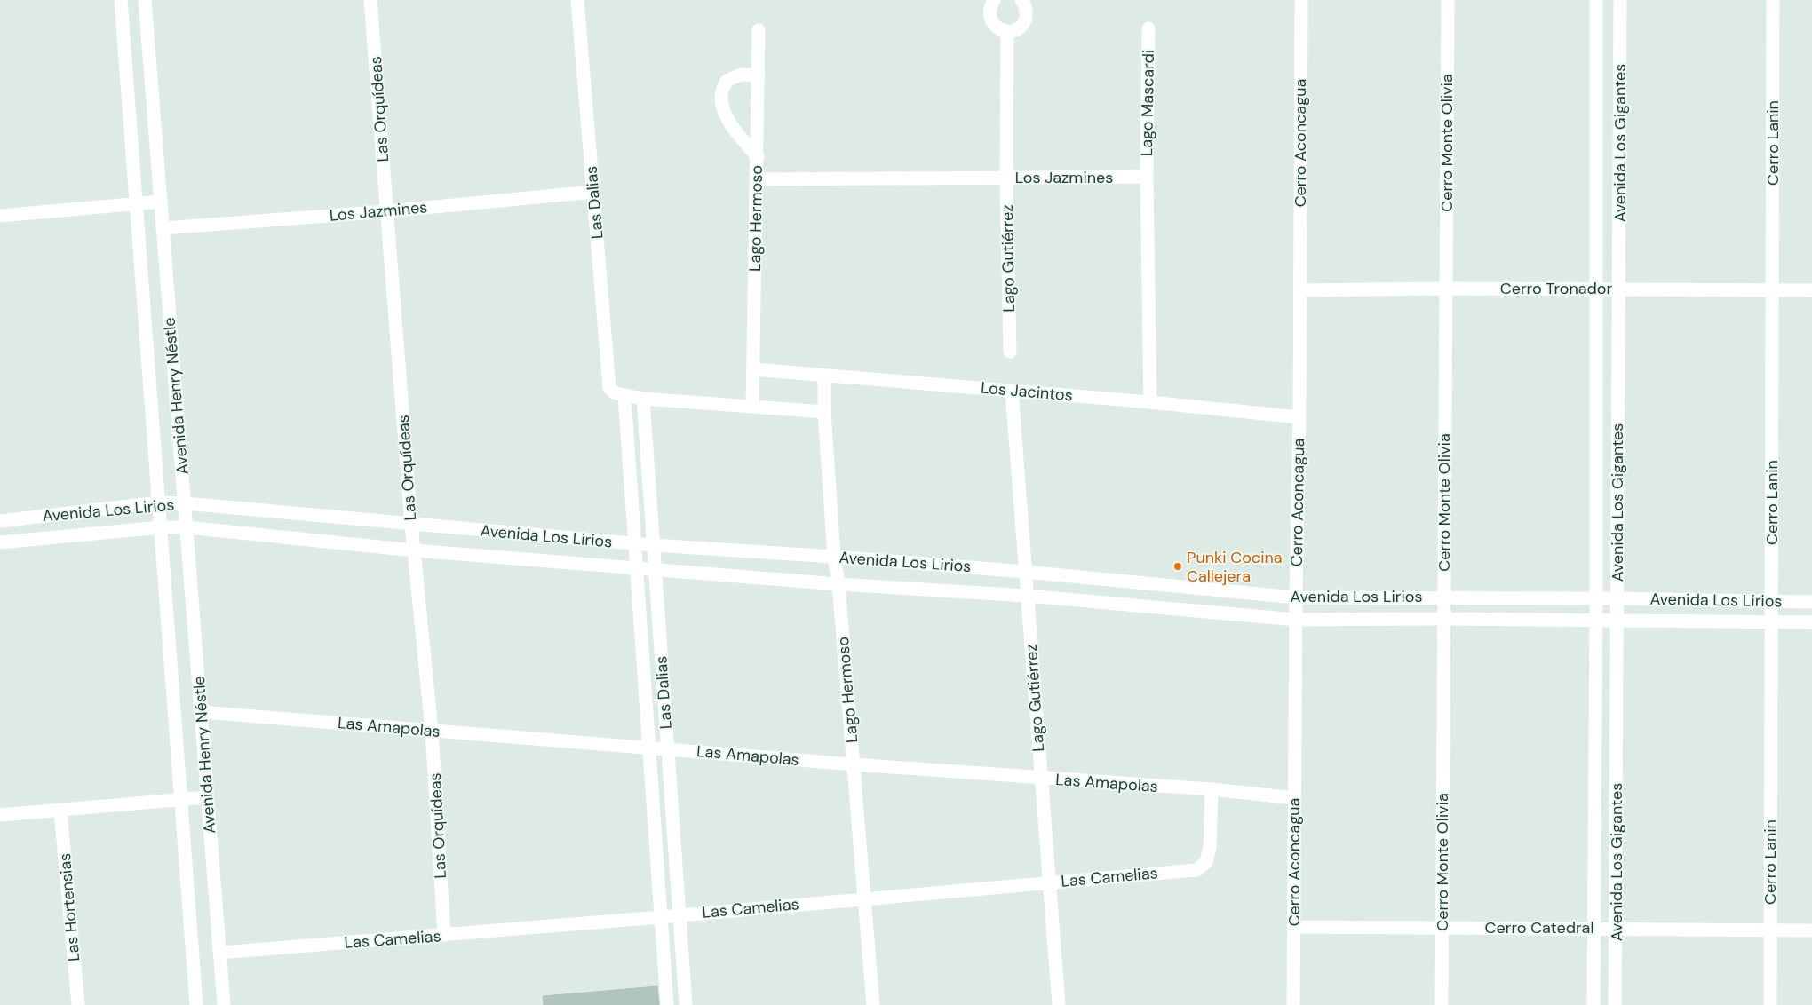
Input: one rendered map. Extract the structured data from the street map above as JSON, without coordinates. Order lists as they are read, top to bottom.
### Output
{
  "streets": {
    "street": [
      "Lago Mascardi",
      "Las Orquídeas",
      "Cerro Aconcagua",
      "Cerro Monte Olivia",
      "Avenida Los Gigantes",
      "Cerro Lanin",
      "Los Jazmines",
      "Las Dalias",
      "Lago Hermoso",
      "Lago Gutiérrez",
      "Cerro Tronador",
      "Los Jacintos",
      "Avenida Henry Néstle",
      "Avenida Los Lirios",
      "Las Amapolas",
      "Las Camelias",
      "Las Hortensias",
      "Cerro Catedral"
    ]
  },
  "crossings": [
    ["Lago Mascardi", "Los Jazmines"],
    ["Las Orquídeas", "Los Jazmines"],
    ["Las Orquídeas", "Avenida Los Lirios"],
    ["Las Orquídeas", "Las Amapolas"],
    ["Las Orquídeas", "Las Camelias"],
    ["Cerro Aconcagua", "Cerro Tronador"],
    ["Cerro Aconcagua", "Los Jacintos"],
    ["Cerro Aconcagua", "Avenida Los Lirios"],
    ["Cerro Aconcagua", "Las Amapolas"],
    ["Cerro Aconcagua", "Cerro Catedral"],
    ["Cerro Monte Olivia", "Cerro Tronador"],
    ["Cerro Monte Olivia", "Avenida Los Lirios"],
    ["Cerro Monte Olivia", "Cerro Catedral"],
    ["Avenida Los Gigantes", "Cerro Tronador"],
    ["Avenida Los Gigantes", "Avenida Los Lirios"],
    ["Avenida Los Gigantes", "Cerro Catedral"],
    ["Cerro Lanin", "Cerro Tronador"],
    ["Cerro Lanin", "Avenida Los Lirios"],
    ["Cerro Lanin", "Cerro Catedral"],
    ["Los Jazmines", "Las Dalias"],
    ["Los Jazmines", "Lago Hermoso"],
    ["Los Jazmines", "Lago Gutiérrez"],
    ["Los Jazmines", "Avenida Henry Néstle"],
    ["Las Dalias", "Avenida Los Lirios"],
    ["Las Dalias", "Las Amapolas"],
    ["Las Dalias", "Las Camelias"],
    ["Lago Hermoso", "Los Jacintos"],
    ["Lago Hermoso", "Avenida Los Lirios"],
    ["Lago Hermoso", "Las Amapolas"],
    ["Lago Hermoso", "Las Camelias"],
    ["Lago Gutiérrez", "Los Jacintos"],
    ["Lago Gutiérrez", "Avenida Los Lirios"],
    ["Lago Gutiérrez", "Las Amapolas"],
    ["Lago Gutiérrez", "Las Camelias"],
    ["Avenida Henry Néstle", "Avenida Los Lirios"],
    ["Avenida Henry Néstle", "Las Amapolas"],
    ["Avenida Henry Néstle", "Las Camelias"],
    ["Las Amapolas", "Las Camelias"]
  ],
  "places": ["Punki Cocina Callejera"]
}
